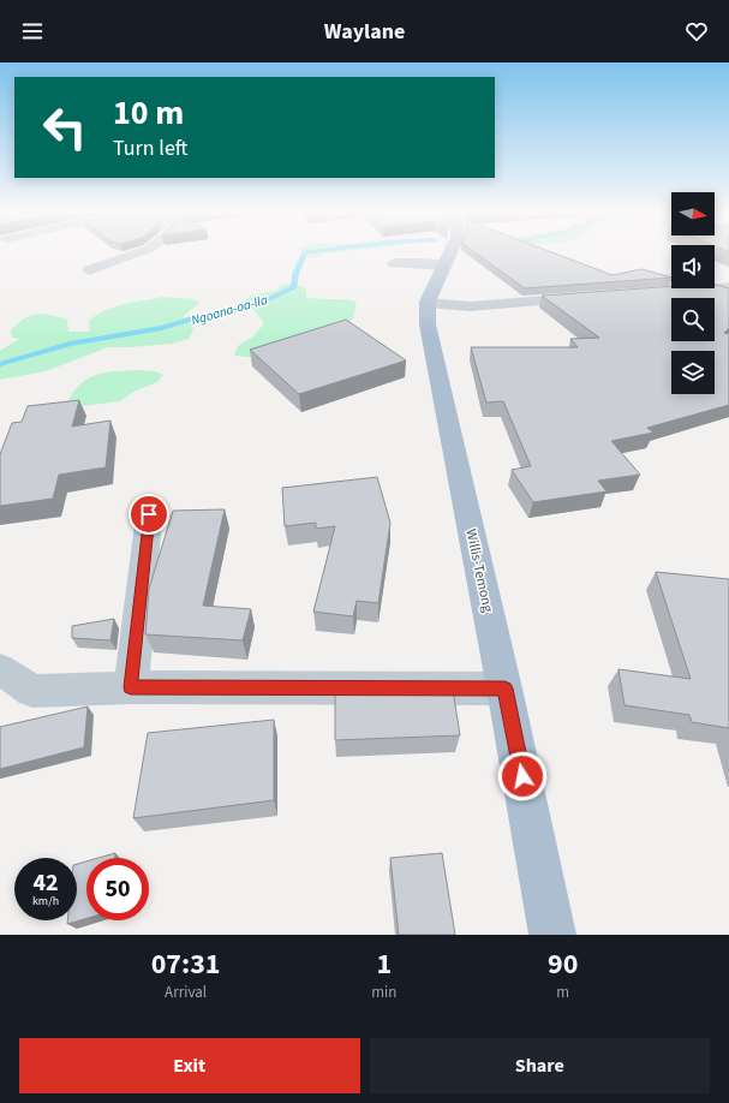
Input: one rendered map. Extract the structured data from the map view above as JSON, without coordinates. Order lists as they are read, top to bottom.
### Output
{
  "streets": {
    "main road": ["Willis-Temong"]
  },
  "water": ["Ngoana-oa-lla"],
  "north": "right",
  "page": {
    "header": "Waylane",
    "turn": ["10 m", "Turn left"],
    "speed": "42 km/h",
    "limit": "50",
    "eta": [
      "07:31",
      "Arrival",
      "1",
      "min",
      "90",
      "m"
    ],
    "buttons": ["Exit", "Share"]
  }
}
